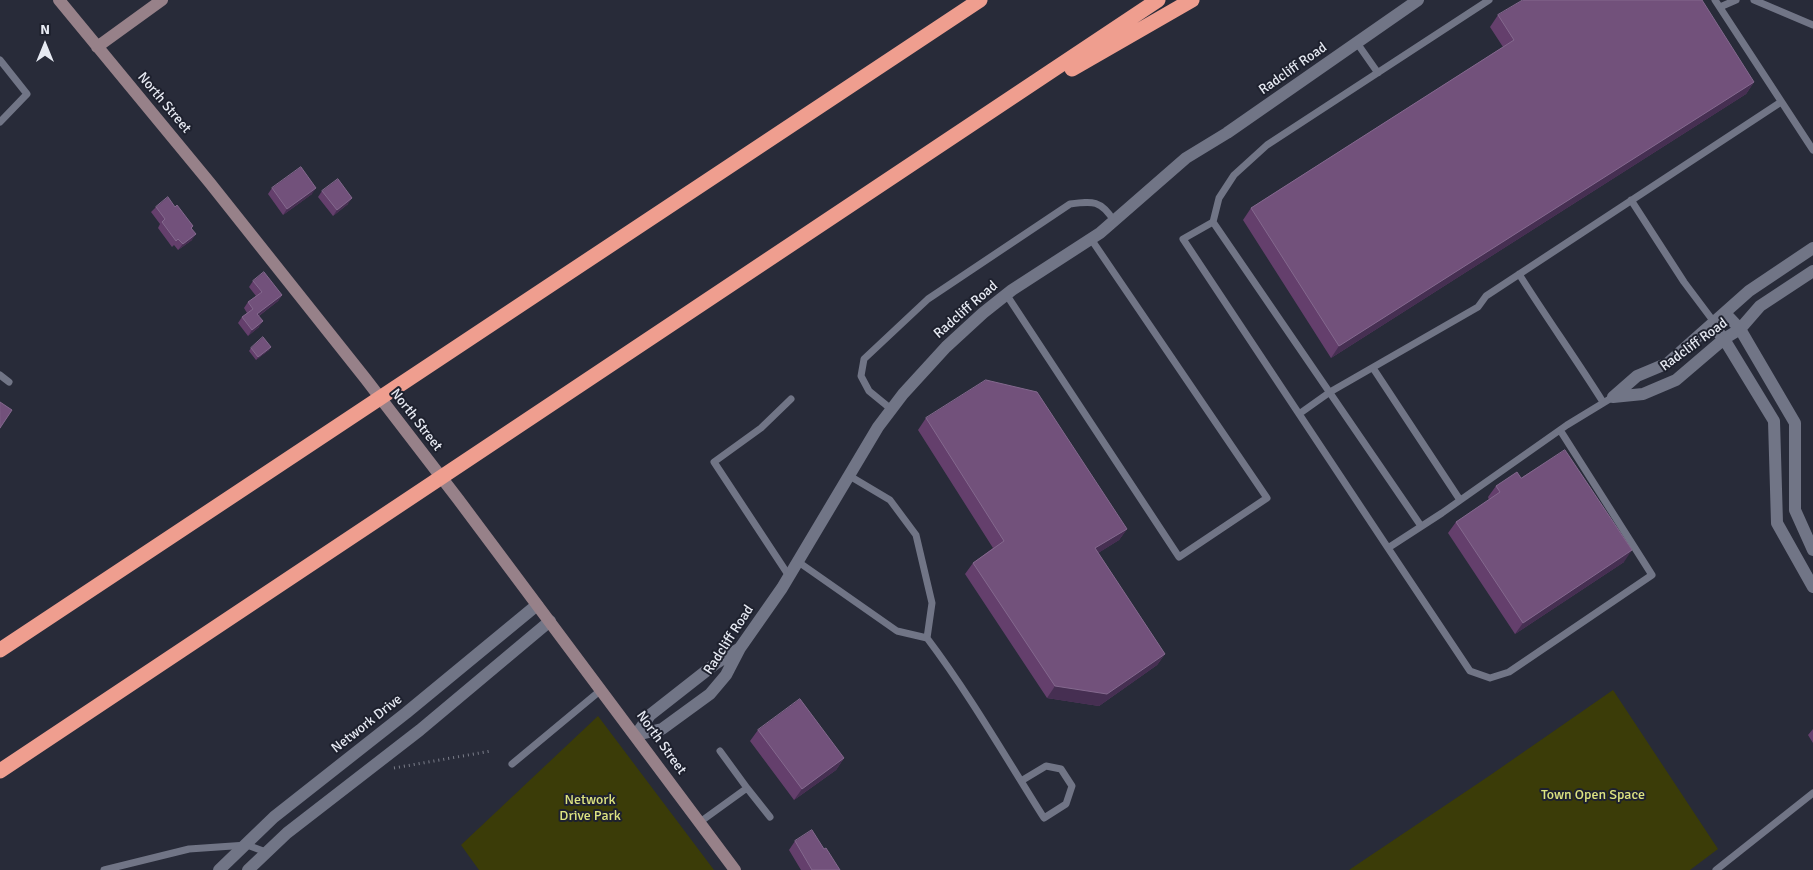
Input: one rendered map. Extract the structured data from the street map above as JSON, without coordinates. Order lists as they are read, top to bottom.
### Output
{
  "streets": {
    "main road": ["North Street"],
    "street": ["Radcliff Road", "Network Drive"]
  },
  "crossings": [
    ["Radcliff Road", "North Street"],
    ["North Street", "Network Drive"]
  ],
  "parks": ["Town Open Space", "Network Drive Park"],
  "north": "top"
}
